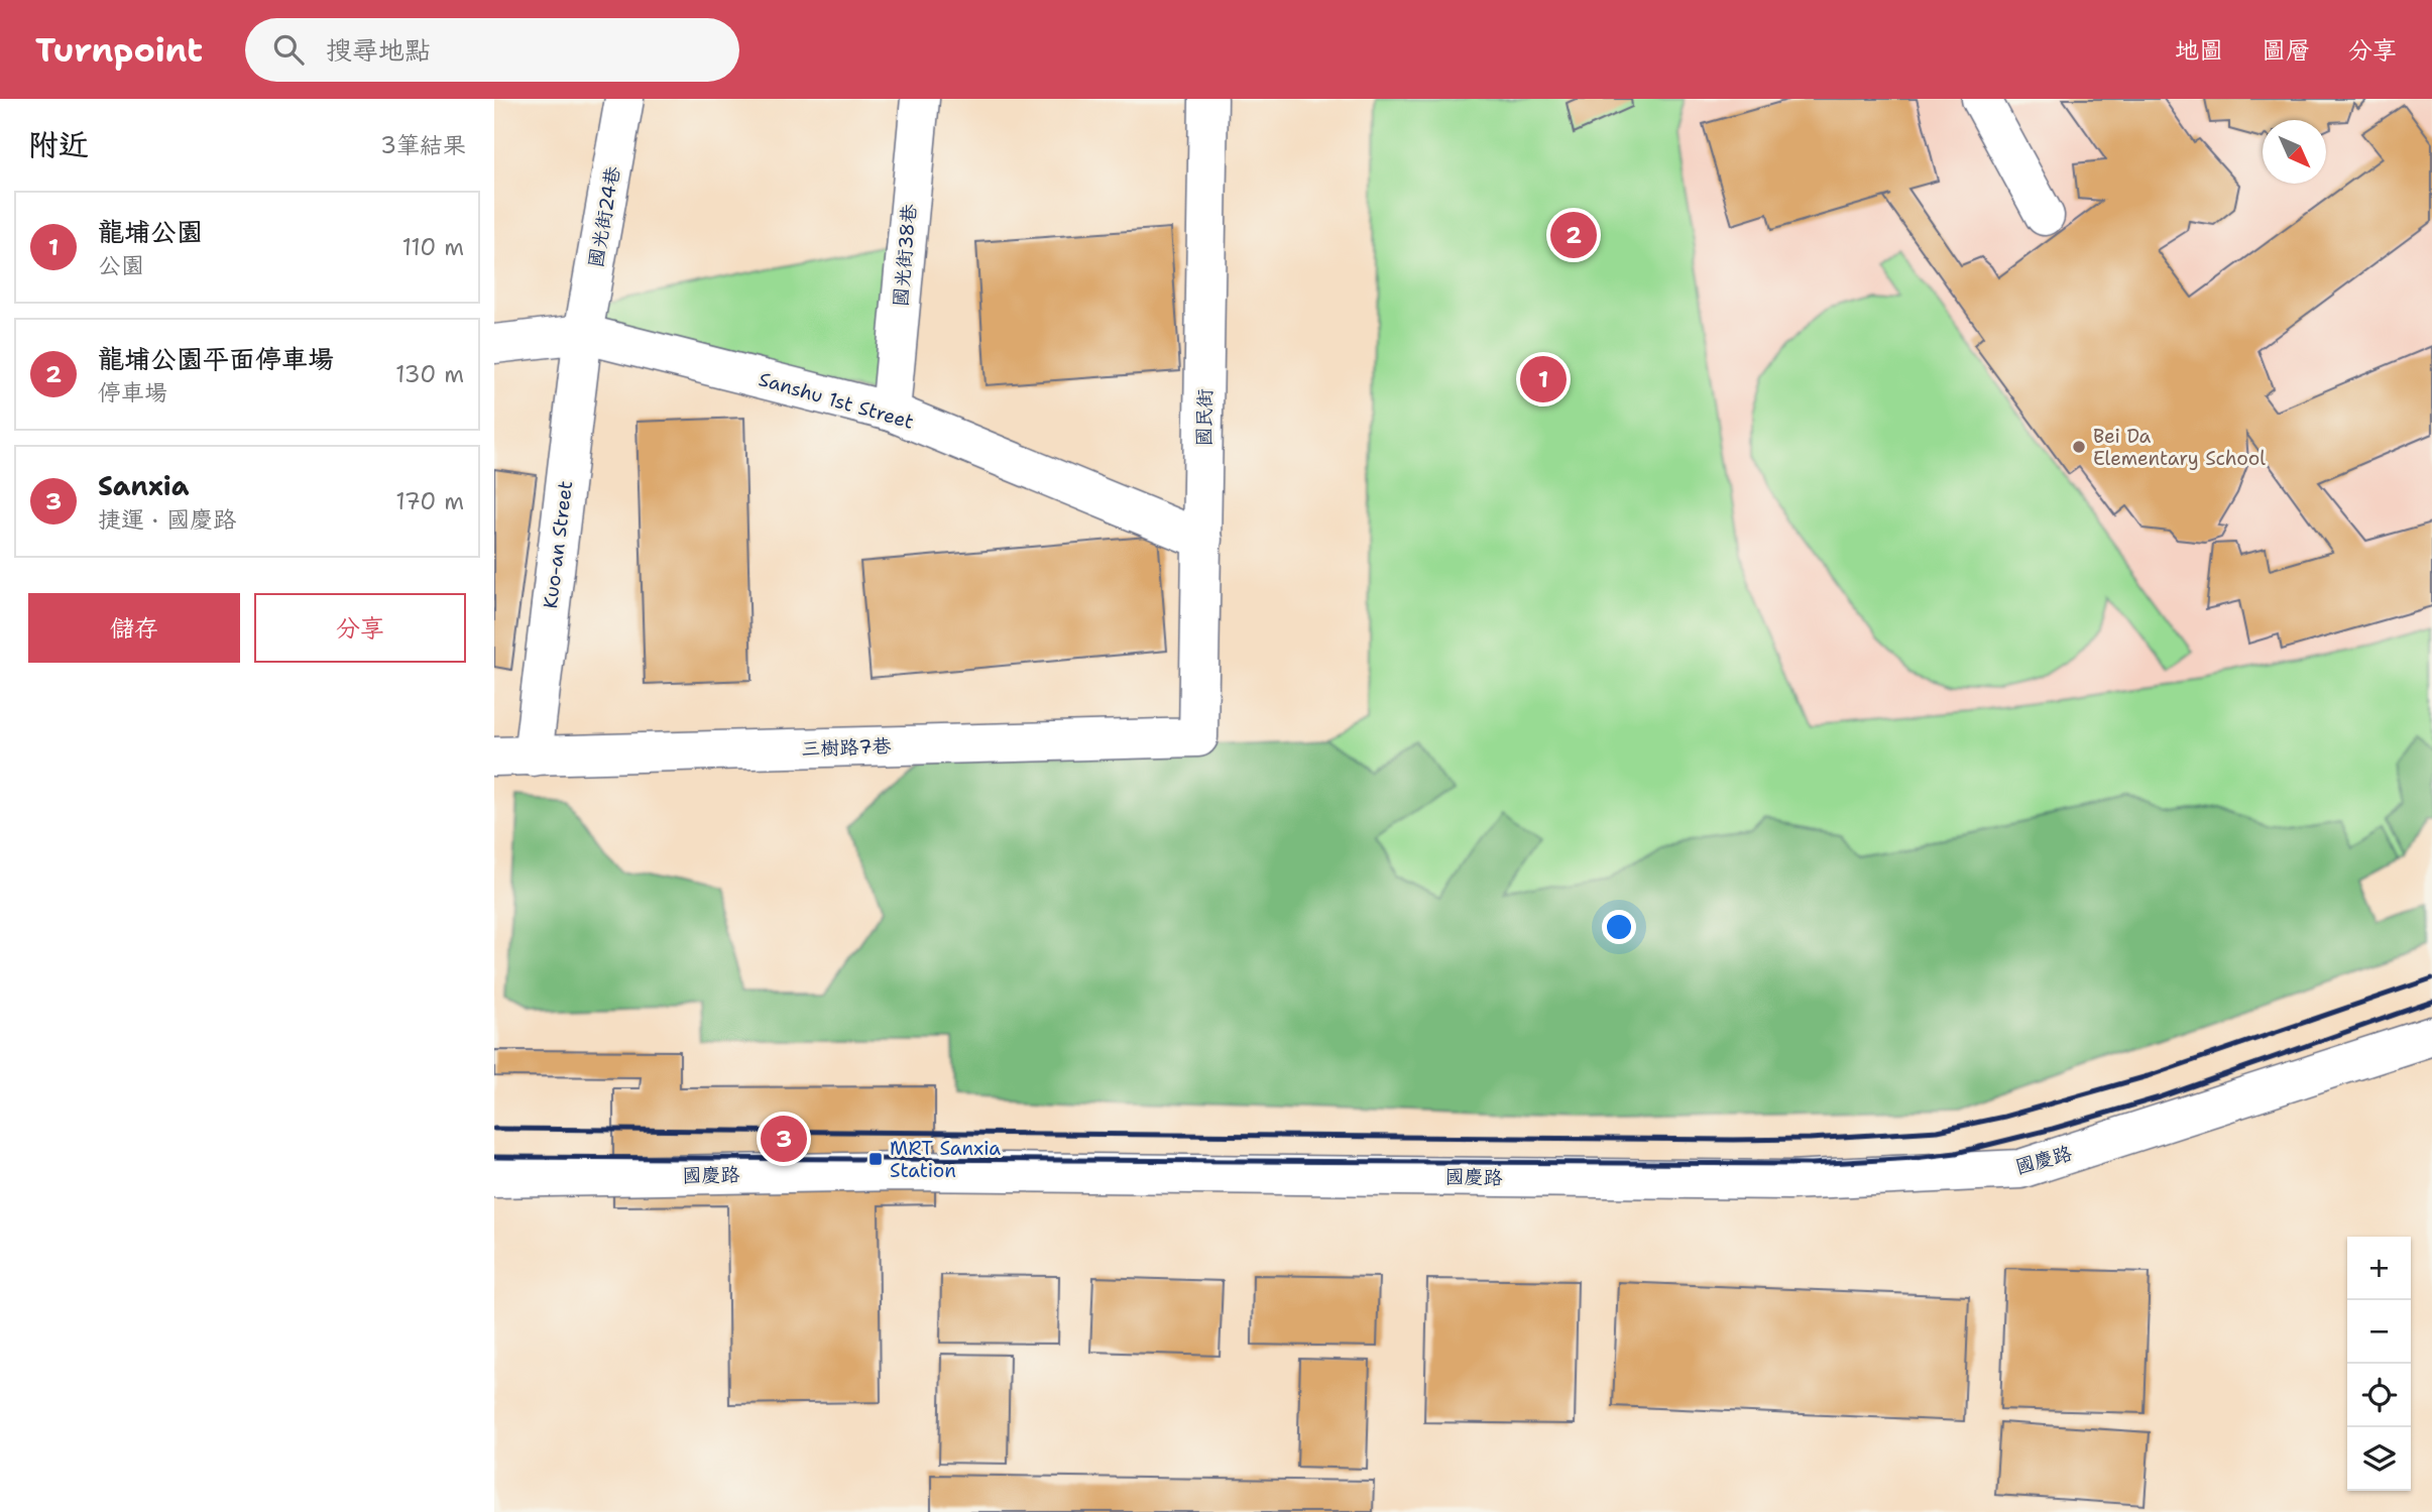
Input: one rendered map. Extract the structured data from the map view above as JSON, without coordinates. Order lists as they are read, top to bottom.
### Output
{
  "streets": {
    "street": [
      "國光街24巷",
      "國光街38巷",
      "Sanshu 1st Street",
      "國民街",
      "Kuo-an Street",
      "三樹路7巷",
      "國慶路"
    ]
  },
  "crossings": [
    ["國光街24巷", "Sanshu 1st Street"],
    ["國光街24巷", "Kuo-an Street"],
    ["國光街38巷", "Sanshu 1st Street"],
    ["Sanshu 1st Street", "國民街"],
    ["Sanshu 1st Street", "Kuo-an Street"],
    ["國民街", "三樹路7巷"],
    ["Kuo-an Street", "三樹路7巷"]
  ],
  "places": {
    "other": ["Bei Da Elementary School"],
    "transit": ["MRT Sanxia Station"]
  },
  "north": "bottom right",
  "page": {
    "header": "Turnpoint",
    "search": "搜尋地點",
    "nav": ["地圖", "圖層", "分享"],
    "heading": ["附近", "3筆結果"],
    "list": [
      {
        "mark": "1",
        "name": "龍埔公園",
        "note": "公園",
        "value": "110 m"
      },
      {
        "mark": "2",
        "name": "龍埔公園平面停車場",
        "note": "停車場",
        "value": "130 m"
      },
      {
        "mark": "3",
        "name": "Sanxia",
        "note": "捷運 · 國慶路",
        "value": "170 m"
      }
    ],
    "pins": ["2", "1", "3"],
    "buttons": ["儲存", "分享"],
    "map_buttons": ["+", "−"]
  }
}
